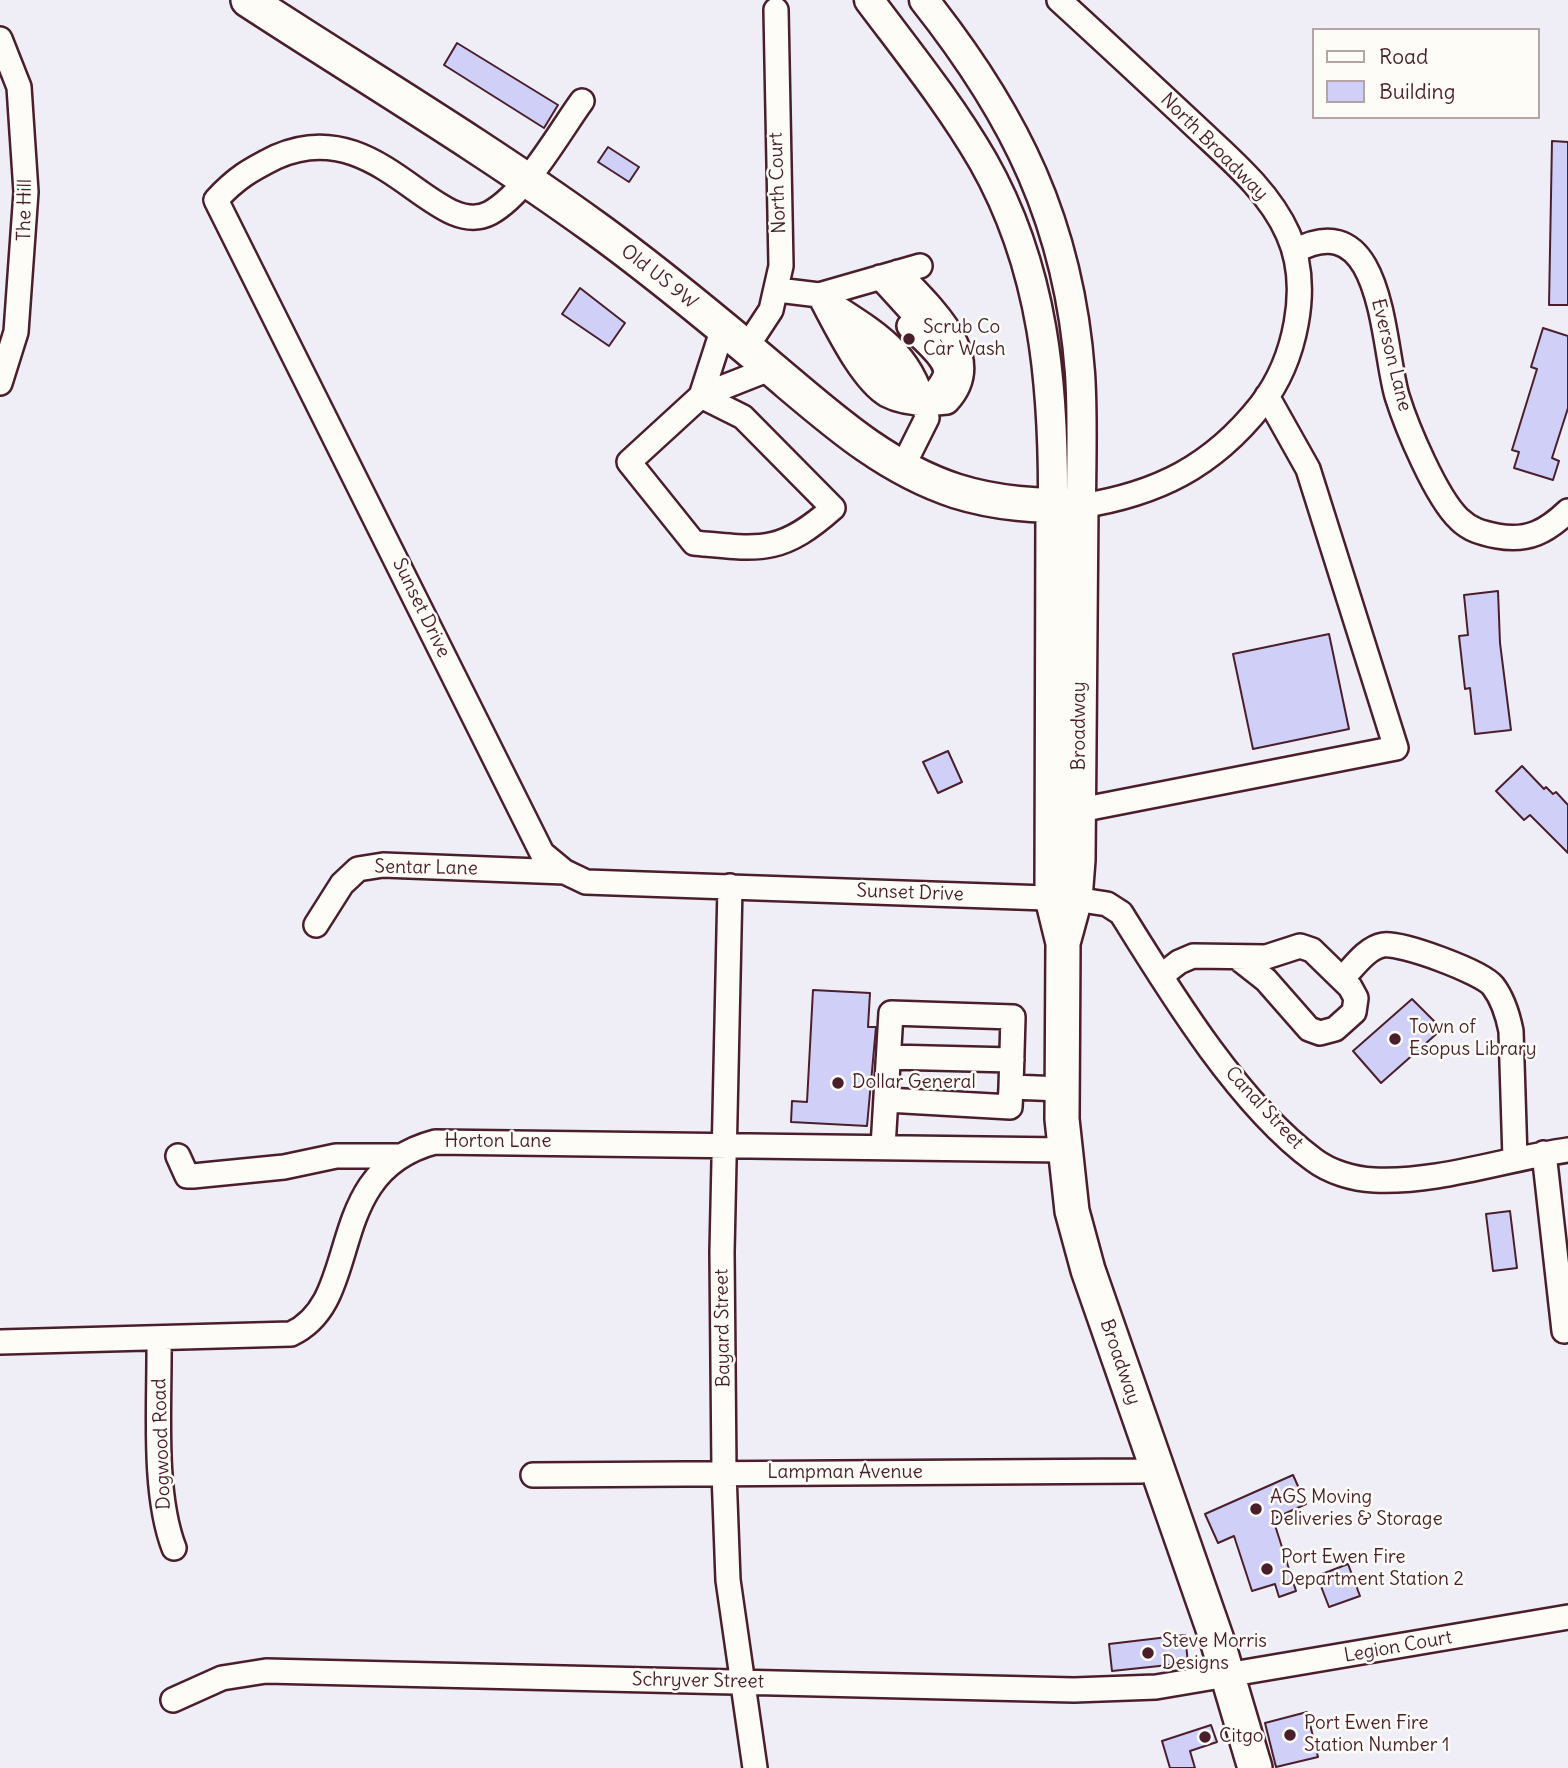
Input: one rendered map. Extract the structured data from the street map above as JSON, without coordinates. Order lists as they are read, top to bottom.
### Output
{
  "streets": {
    "highway": ["Old US 9W", "Broadway"],
    "street": [
      "North Broadway",
      "North Court",
      "The Hill",
      "Everson Lane",
      "Sunset Drive",
      "Sentar Lane",
      "Canal Street",
      "Horton Lane",
      "Bayard Street",
      "Dogwood Road",
      "Lampman Avenue",
      "Legion Court",
      "Schryver Street"
    ]
  },
  "crossings": [
    ["North Broadway", "Old US 9W"],
    ["North Broadway", "Everson Lane"],
    ["North Broadway", "Broadway"],
    ["North Court", "Old US 9W"],
    ["Old US 9W", "Sunset Drive"],
    ["Old US 9W", "Broadway"],
    ["Sunset Drive", "Broadway"],
    ["Sunset Drive", "Sentar Lane"],
    ["Sunset Drive", "Canal Street"],
    ["Sunset Drive", "Bayard Street"],
    ["Broadway", "Canal Street"],
    ["Broadway", "Horton Lane"],
    ["Broadway", "Lampman Avenue"],
    ["Broadway", "Legion Court"],
    ["Broadway", "Schryver Street"],
    ["Horton Lane", "Bayard Street"],
    ["Horton Lane", "Dogwood Road"],
    ["Bayard Street", "Lampman Avenue"],
    ["Bayard Street", "Schryver Street"],
    ["Legion Court", "Schryver Street"]
  ],
  "places": [
    "Scrub Co Car Wash",
    "Town of Esopus Library",
    "Dollar General",
    "AGS Moving Deliveries & Storage",
    "Port Ewen Fire Department Station 2",
    "Steve Morris Designs",
    "Port Ewen Fire Station Number 1",
    "Citgo"
  ],
  "legend": ["Road", "Building"]
}
